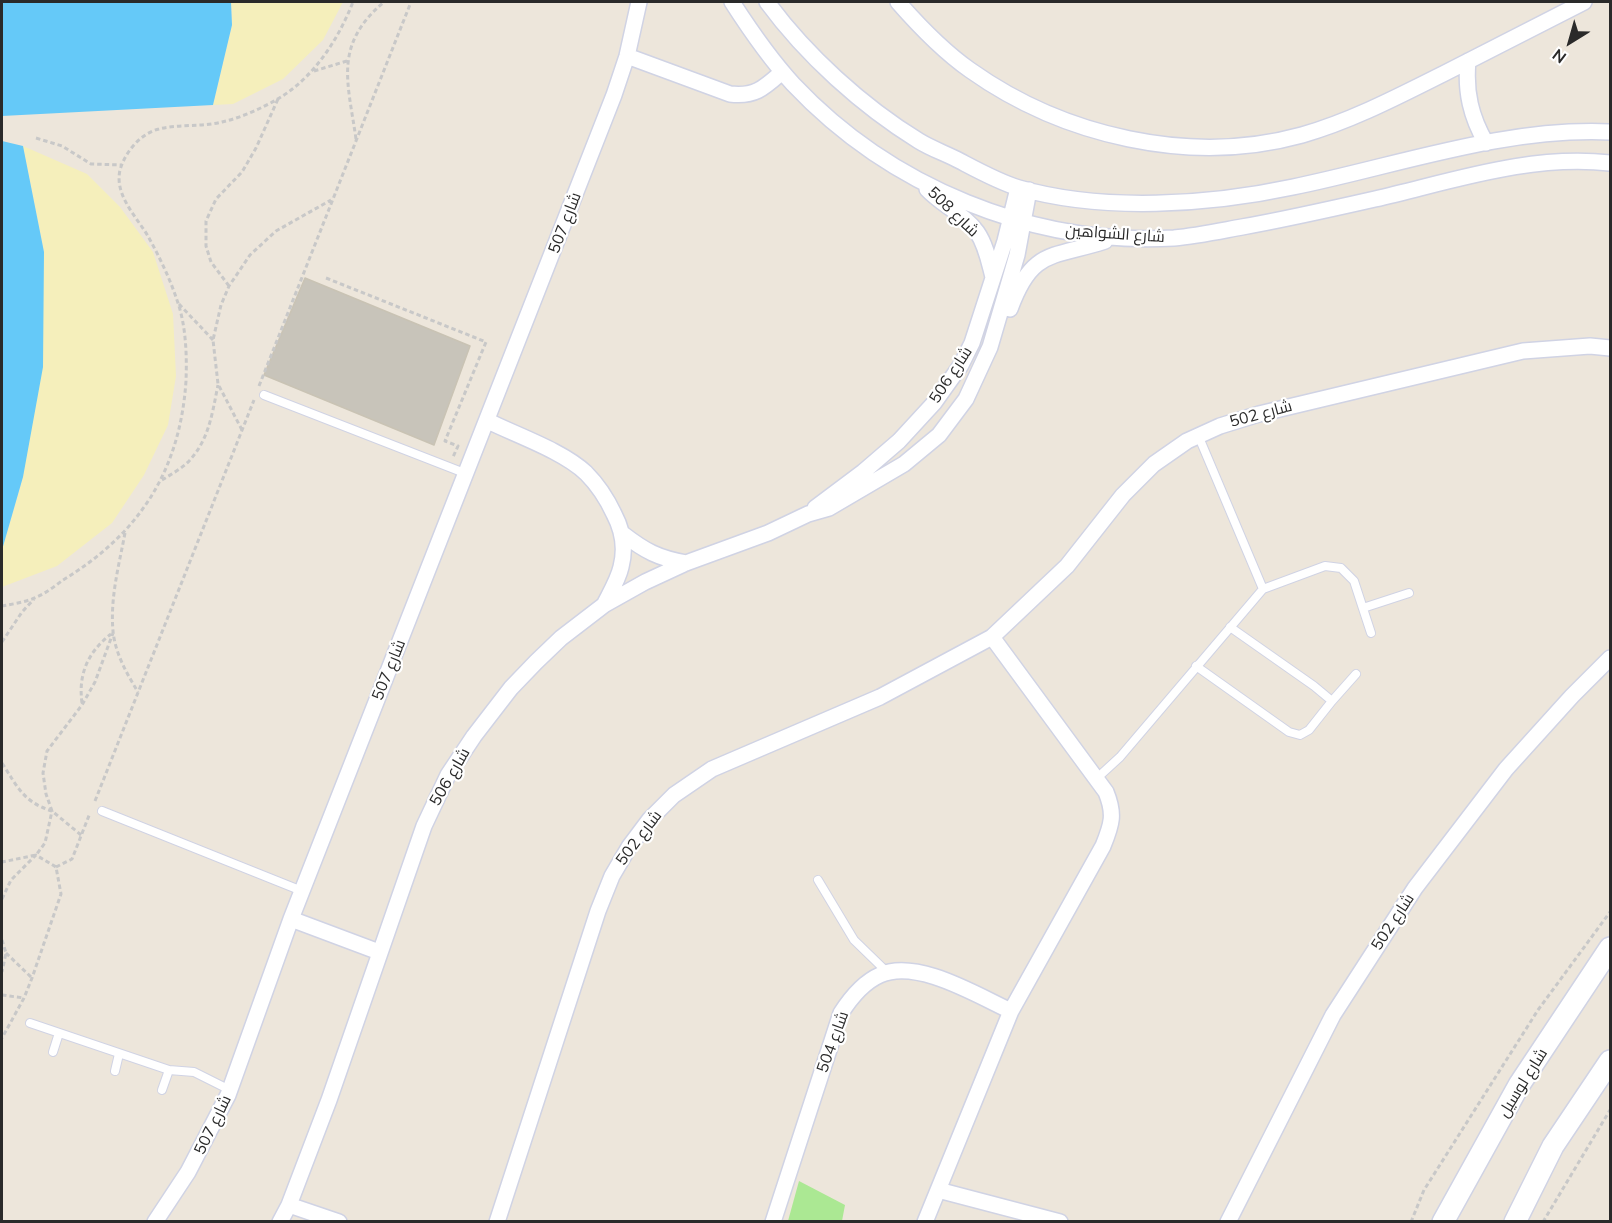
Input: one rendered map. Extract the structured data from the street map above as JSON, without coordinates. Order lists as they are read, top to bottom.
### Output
{
  "streets": {
    "street": [
      "شارع 508",
      "شارع 507",
      "شارع الشواهين",
      "شارع 506",
      "شارع 502",
      "شارع 504",
      "شارع لوسيل"
    ]
  },
  "crossings": [
    ["شارع 508", "شارع الشواهين"],
    ["شارع 508", "شارع 506"],
    ["شارع الشواهين", "شارع 506"]
  ],
  "north": "bottom left"
}
